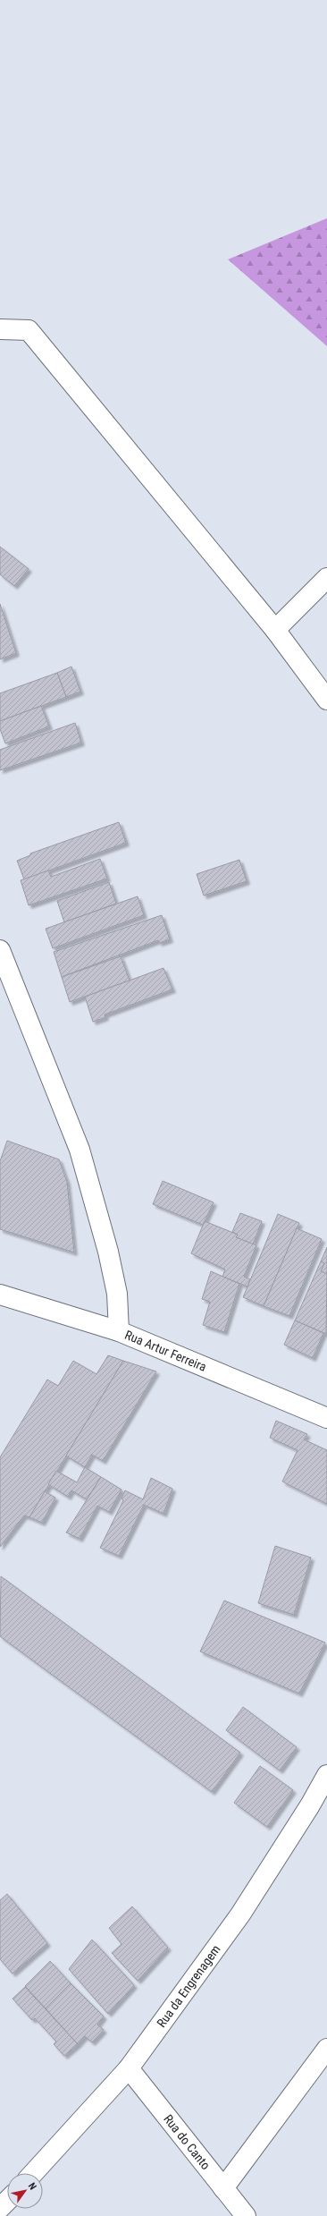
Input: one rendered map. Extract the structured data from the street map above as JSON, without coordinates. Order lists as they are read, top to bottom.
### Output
{
  "streets": {
    "street": ["Rua Artur Ferreira", "Rua da Engrenagem", "Rua do Canto"]
  },
  "crossings": [
    ["Rua da Engrenagem", "Rua do Canto"]
  ],
  "north": "top right"
}
